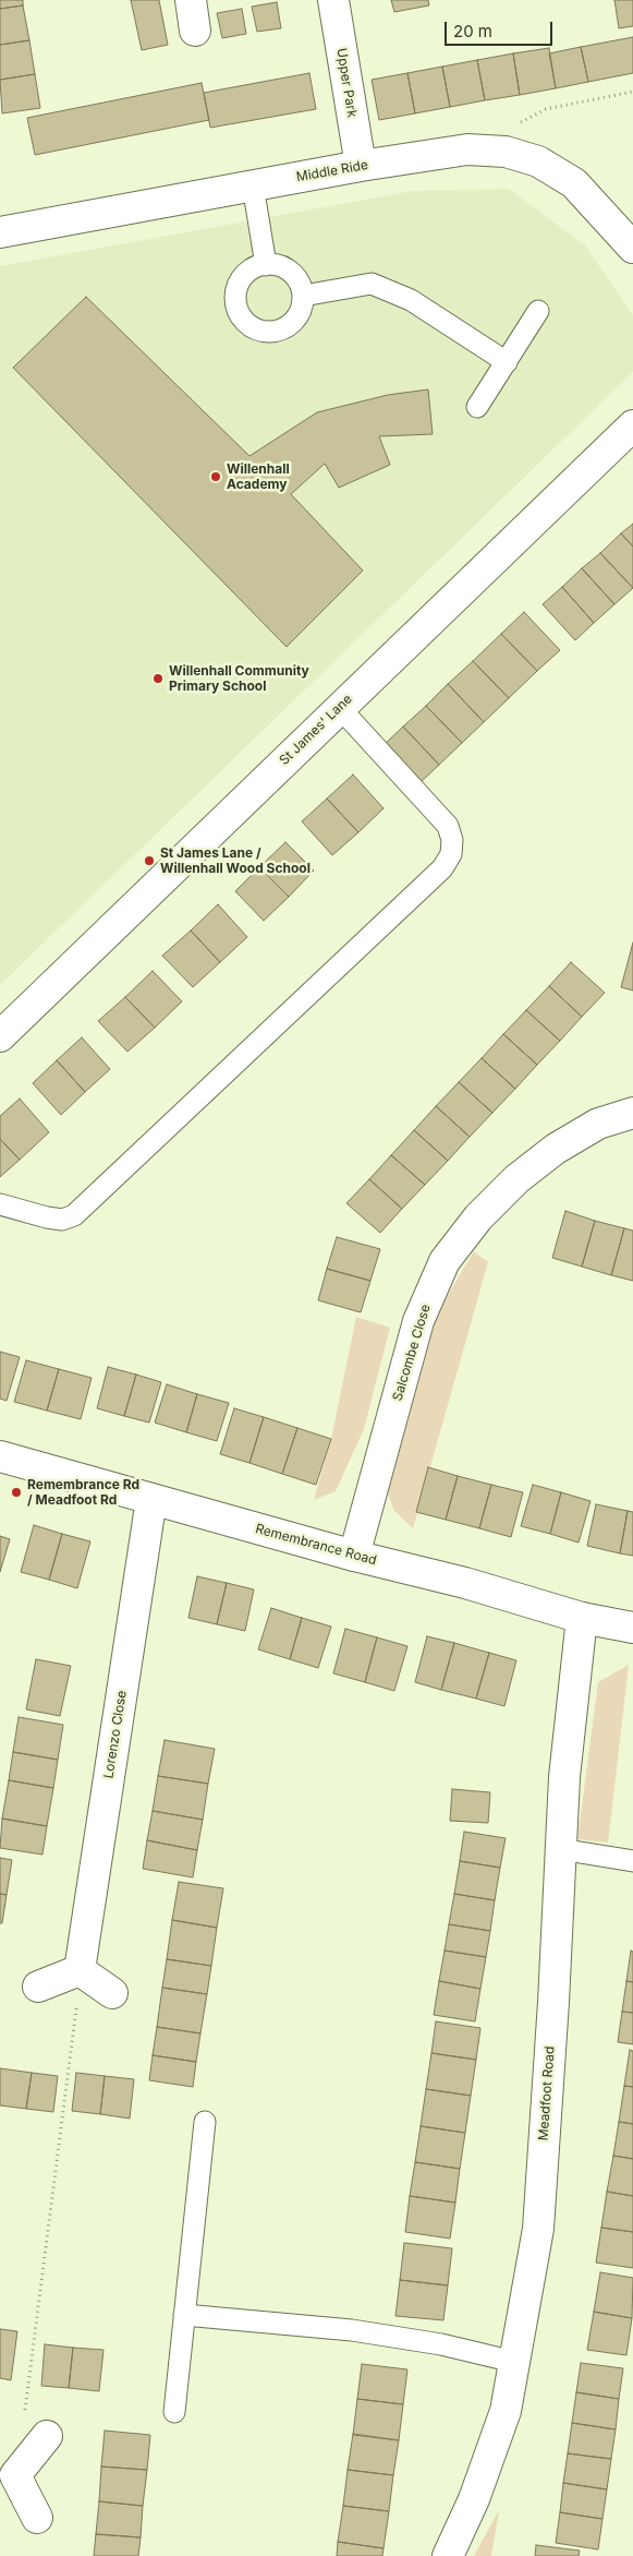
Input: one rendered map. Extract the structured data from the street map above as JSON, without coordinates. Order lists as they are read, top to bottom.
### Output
{
  "streets": {
    "street": [
      "Upper Park",
      "Middle Ride",
      "St James' Lane",
      "Salcombe Close",
      "Remembrance Road",
      "Lorenzo Close",
      "Meadfoot Road"
    ]
  },
  "crossings": [
    ["Upper Park", "Middle Ride"],
    ["Salcombe Close", "Remembrance Road"],
    ["Remembrance Road", "Lorenzo Close"],
    ["Remembrance Road", "Meadfoot Road"]
  ],
  "places": [
    "Willenhall Academy",
    "Willenhall Community Primary School",
    "St James Lane / Willenhall Wood School",
    "Remembrance Rd / Meadfoot Rd"
  ],
  "scale_bar": "20 m"
}
